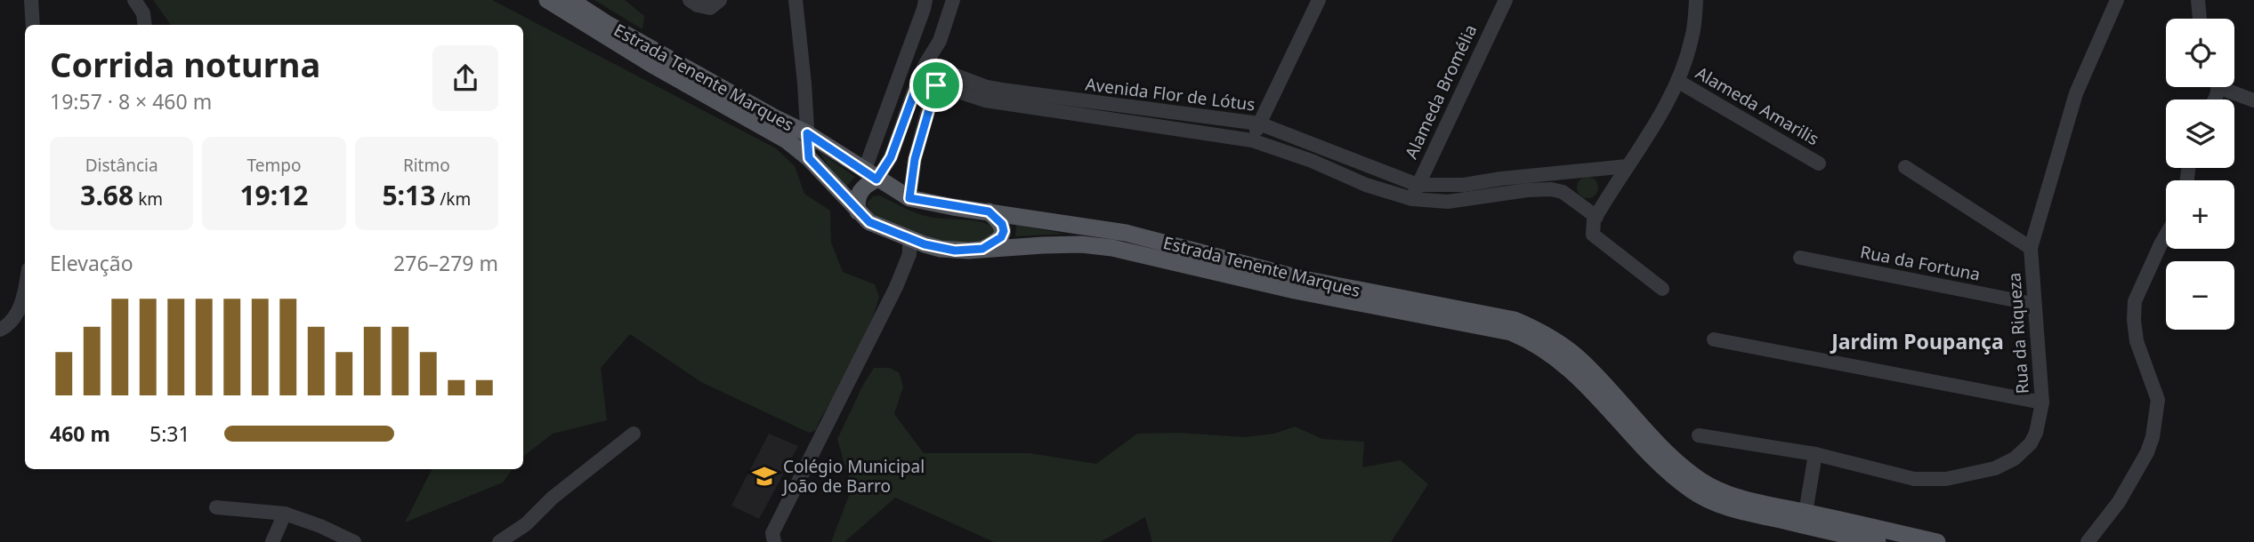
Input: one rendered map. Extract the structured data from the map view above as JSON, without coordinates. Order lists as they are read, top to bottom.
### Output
{
  "streets": {
    "main road": ["Estrada Tenente Marques"],
    "street": [
      "Alameda Bromélia",
      "Avenida Flor de Lótus",
      "Alameda Amarilis",
      "Rua da Fortuna",
      "Rua da Riqueza"
    ]
  },
  "crossings": [
    ["Alameda Bromélia", "Avenida Flor de Lótus"],
    ["Rua da Fortuna", "Rua da Riqueza"]
  ],
  "districts": ["Jardim Poupança"],
  "places": {
    "school or university": ["Colégio Municipal João de Barro"]
  },
  "page": {
    "map_buttons": ["+", "−"],
    "heading": ["Corrida noturna", "19:57 · 8 × 460 m"],
    "stats": [
      ["Distância", "3.68 km"],
      ["Tempo", "19:12"],
      ["Ritmo", "5:13 /km"]
    ],
    "chart": ["Elevação", "276–279 m"],
    "list": [
      {
        "name": "460 m",
        "note": "5:31"
      }
    ]
  }
}
